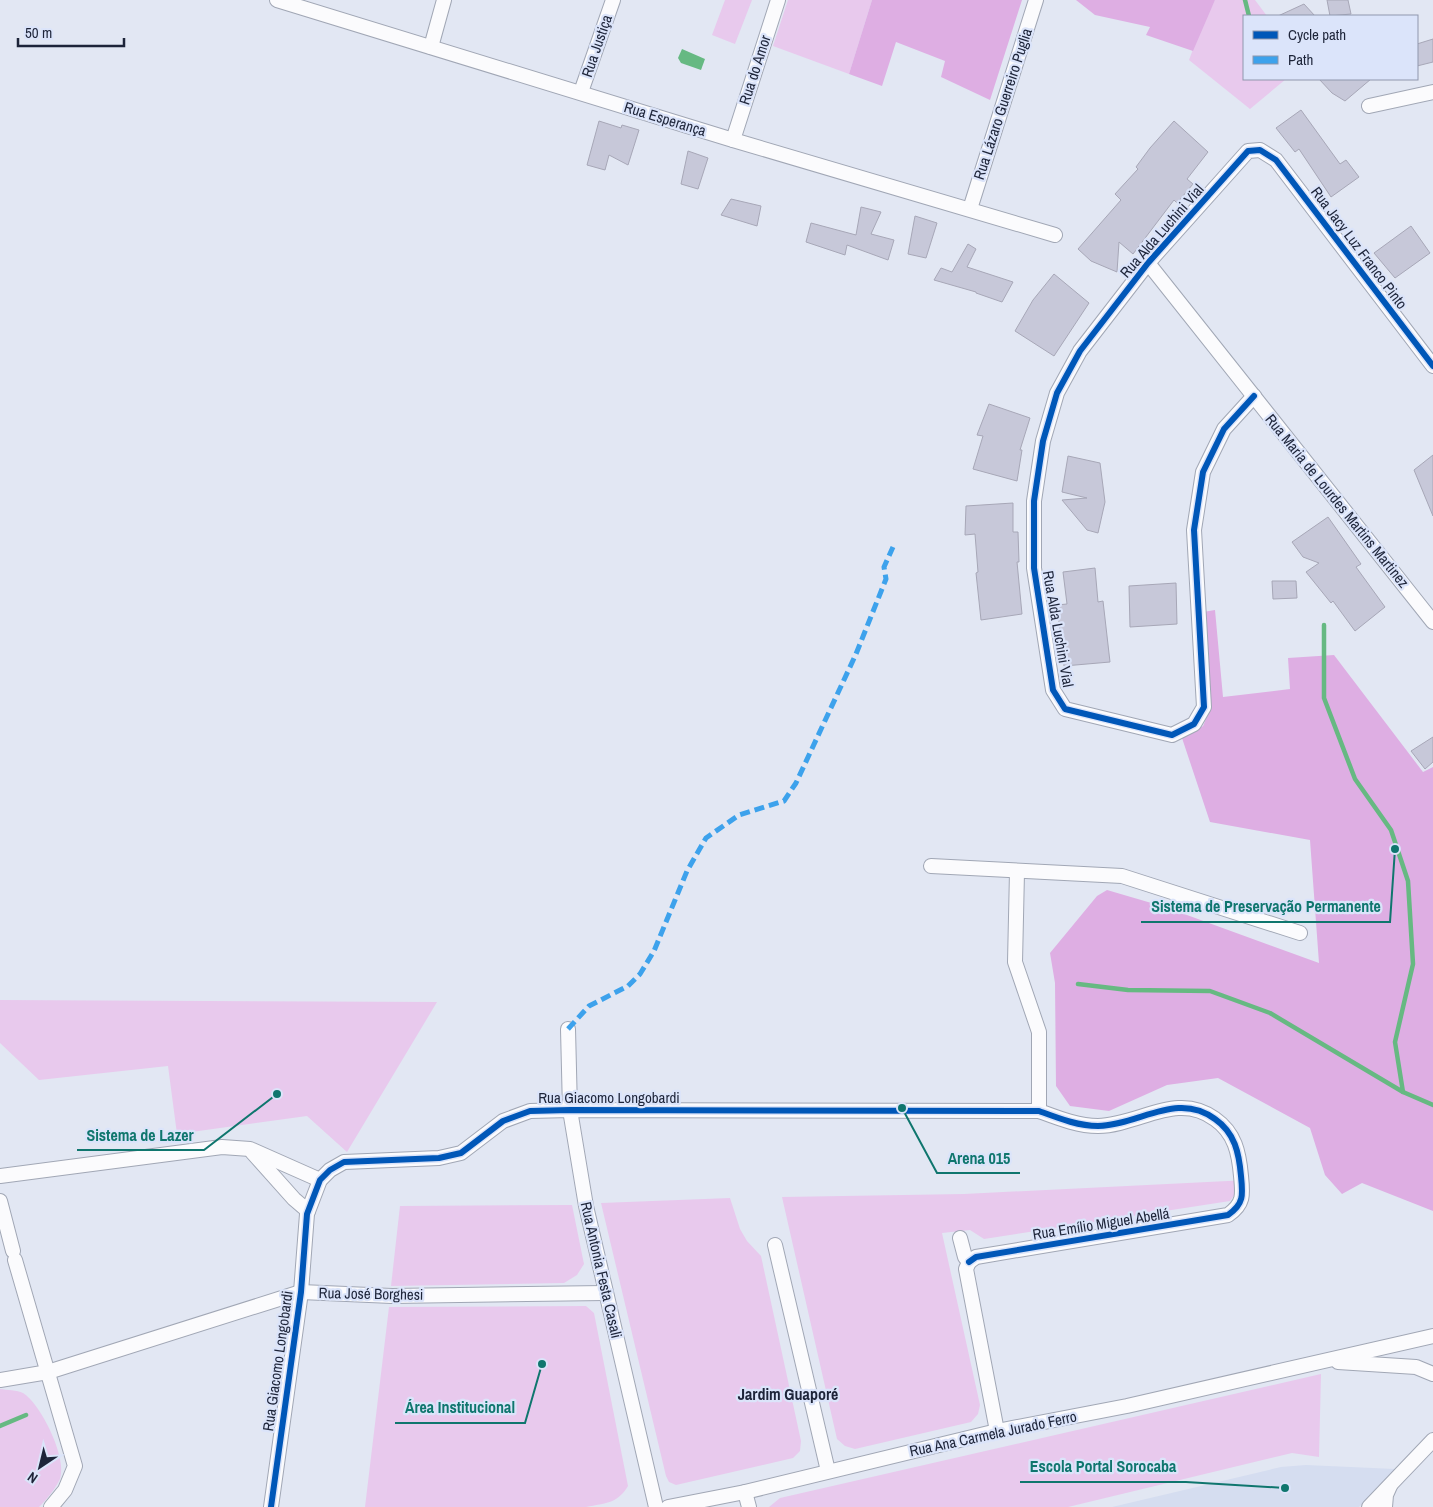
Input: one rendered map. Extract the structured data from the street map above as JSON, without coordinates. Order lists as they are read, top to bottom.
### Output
{
  "streets": {
    "street": [
      "Rua Justiça",
      "Rua do Amor",
      "Rua Lázaro Guerreiro Puglia",
      "Rua Esperança",
      "Rua Alda Luchini Vial",
      "Rua Jacy Luz Franco Pinto",
      "Rua Maria de Lourdes Martins Martinez",
      "Rua Giacomo Longobardi",
      "Rua Emílio Miguel Abellá",
      "Rua Antonia Festa Casali",
      "Rua José Borghesi",
      "Rua Ana Carmela Jurado Ferro"
    ]
  },
  "crossings": [
    ["Rua Justiça", "Rua Esperança"],
    ["Rua do Amor", "Rua Esperança"],
    ["Rua Lázaro Guerreiro Puglia", "Rua Esperança"],
    ["Rua Alda Luchini Vial", "Rua Jacy Luz Franco Pinto"],
    ["Rua Alda Luchini Vial", "Rua Maria de Lourdes Martins Martinez"],
    ["Rua Giacomo Longobardi", "Rua Emílio Miguel Abellá"],
    ["Rua Giacomo Longobardi", "Rua Antonia Festa Casali"],
    ["Rua Giacomo Longobardi", "Rua José Borghesi"],
    ["Rua Antonia Festa Casali", "Rua José Borghesi"]
  ],
  "districts": ["Jardim Guaporé"],
  "places": [
    "Sistema de Preservação Permanente",
    "Sistema de Lazer",
    "Arena 015",
    "Área Institucional",
    "Escola Portal Sorocaba"
  ],
  "legend": ["Cycle path", "Path"],
  "scale_bar": "50 m",
  "north": "bottom left"
}
